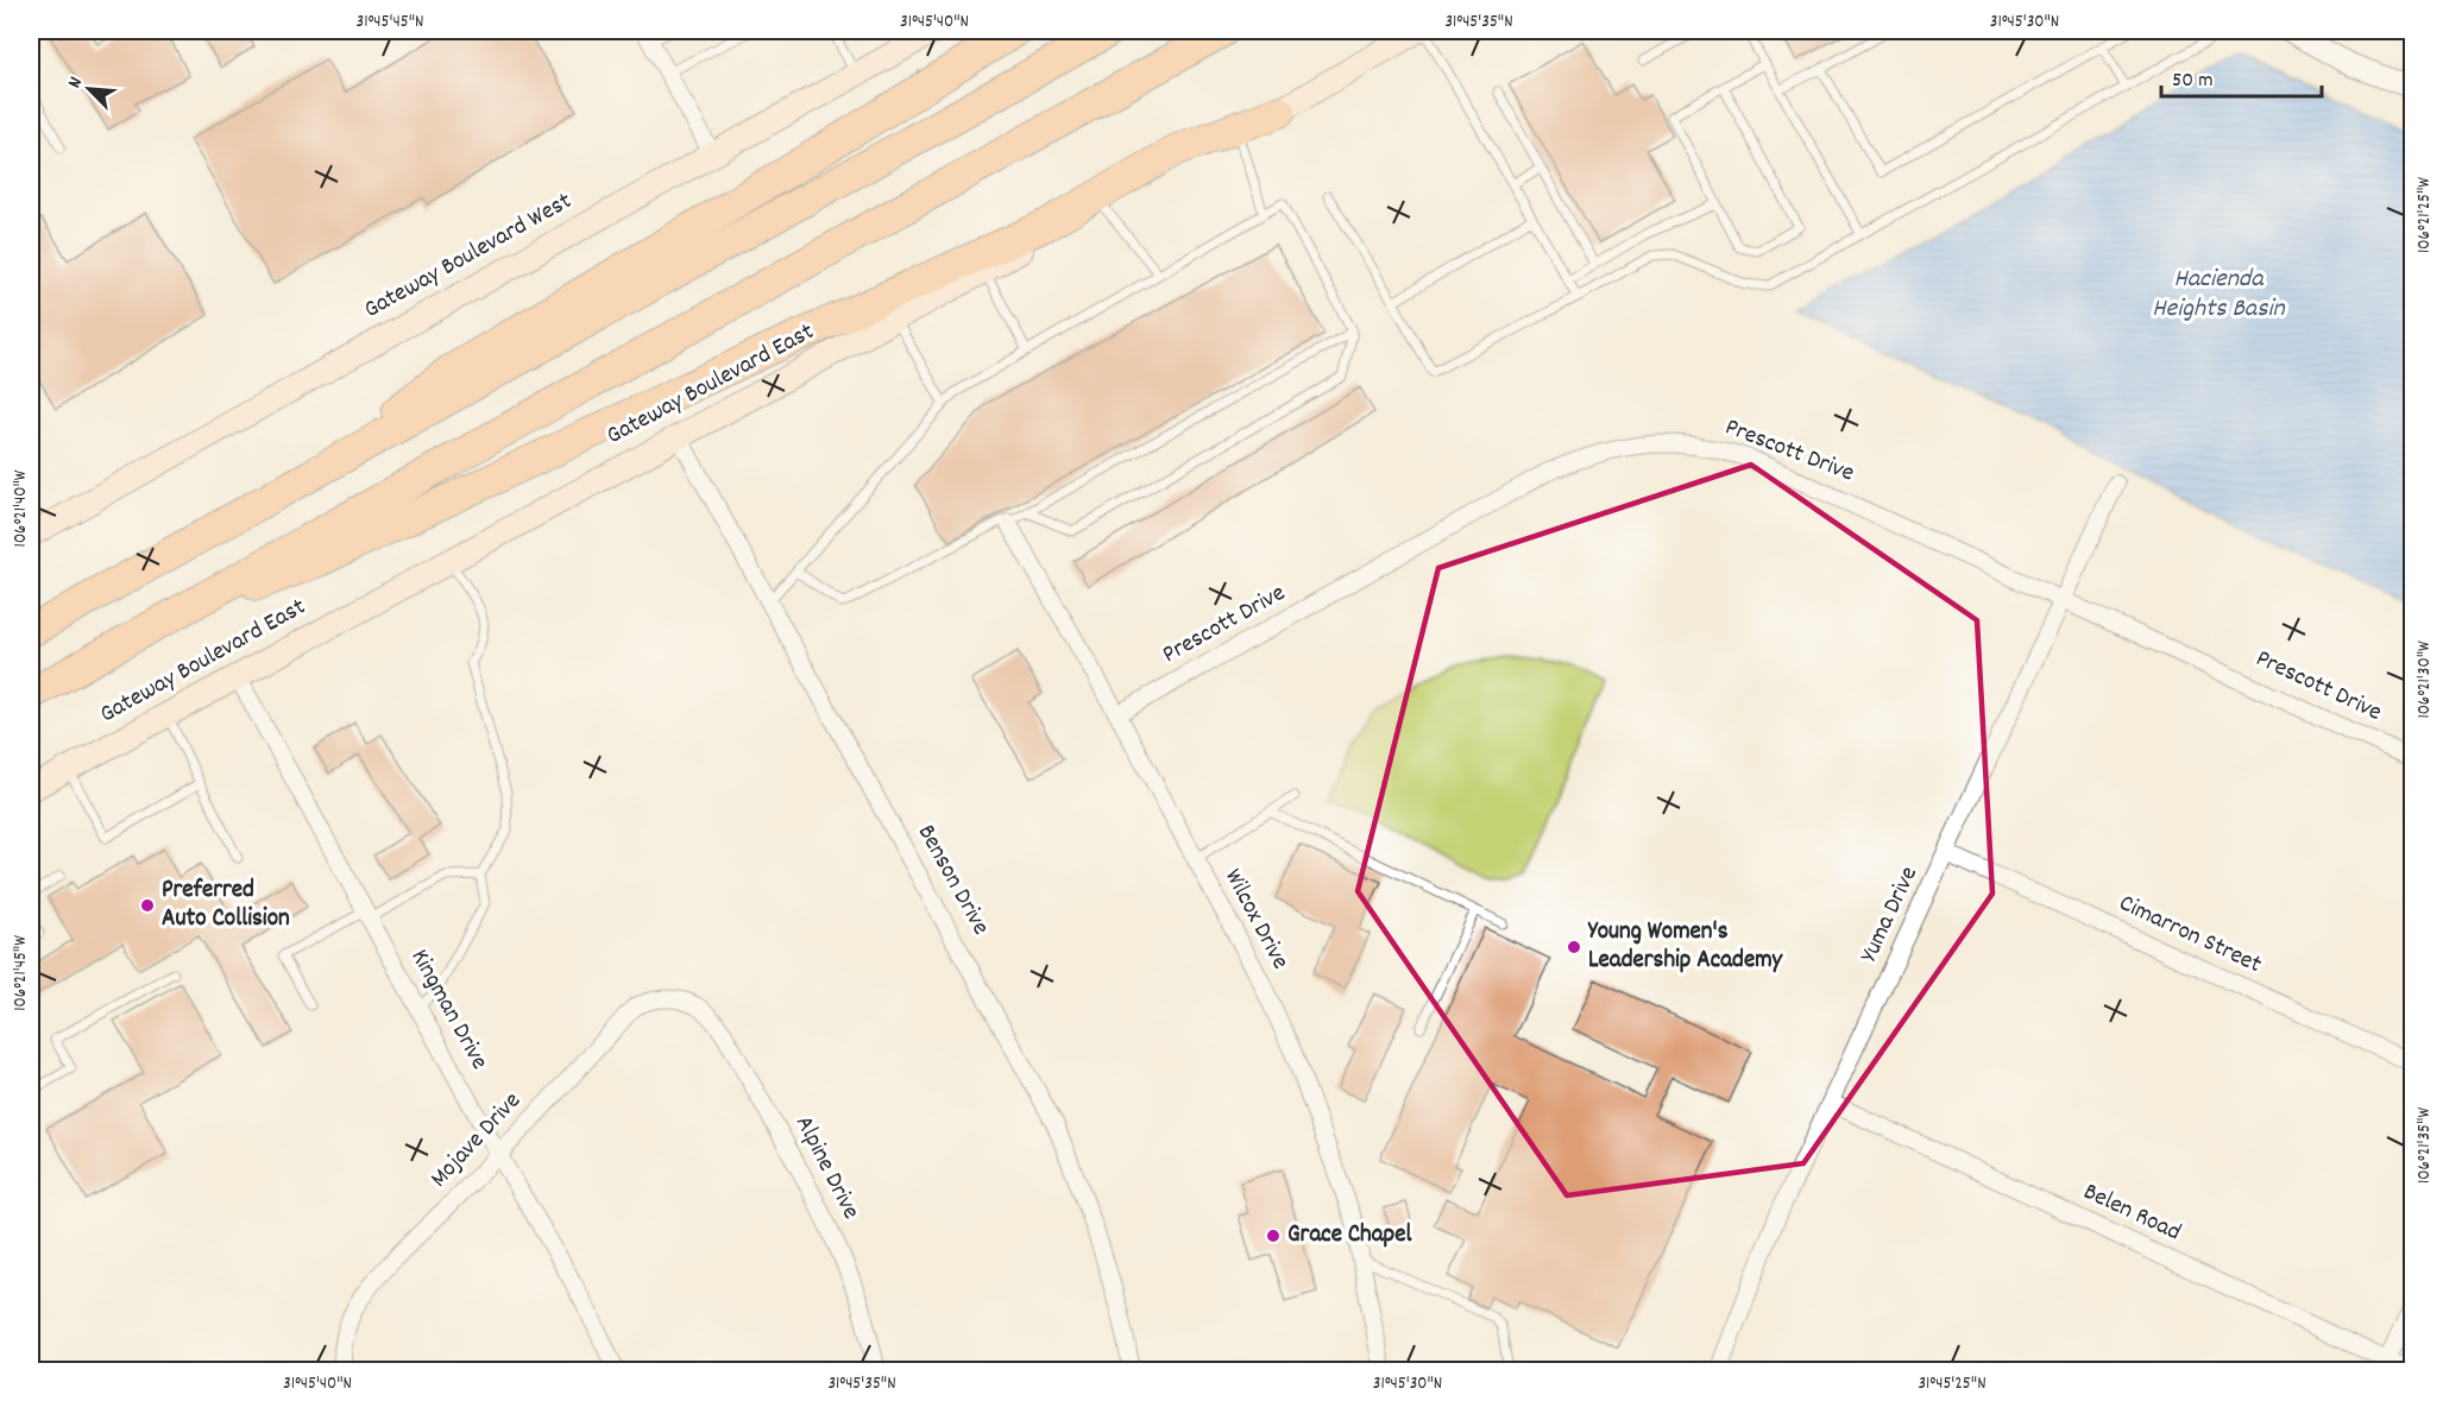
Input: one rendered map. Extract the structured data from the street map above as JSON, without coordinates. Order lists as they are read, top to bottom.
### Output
{
  "streets": {
    "main road": ["Gateway Boulevard West", "Gateway Boulevard East"],
    "street": [
      "Prescott Drive",
      "Benson Drive",
      "Yuma Drive",
      "Wilcox Drive",
      "Cimarron Street",
      "Kingman Drive",
      "Mojave Drive",
      "Alpine Drive",
      "Belen Road"
    ]
  },
  "crossings": [
    ["Gateway Boulevard East", "Benson Drive"],
    ["Gateway Boulevard East", "Kingman Drive"],
    ["Prescott Drive", "Yuma Drive"],
    ["Prescott Drive", "Wilcox Drive"],
    ["Yuma Drive", "Cimarron Street"],
    ["Yuma Drive", "Belen Road"],
    ["Kingman Drive", "Mojave Drive"],
    ["Mojave Drive", "Alpine Drive"]
  ],
  "water": ["Hacienda Heights Basin"],
  "places": ["Preferred Auto Collision", "Young Women's Leadership Academy", "Grace Chapel"],
  "scale_bar": "50 m",
  "north": "top left",
  "coordinates": [
    "31°45'45\"N",
    "31°45'40\"N",
    "31°45'35\"N",
    "31°45'30\"N",
    "106°21'25\"W",
    "106°21'40\"W",
    "106°21'30\"W",
    "106°21'45\"W",
    "106°21'35\"W",
    "31°45'25\"N"
  ]
}
